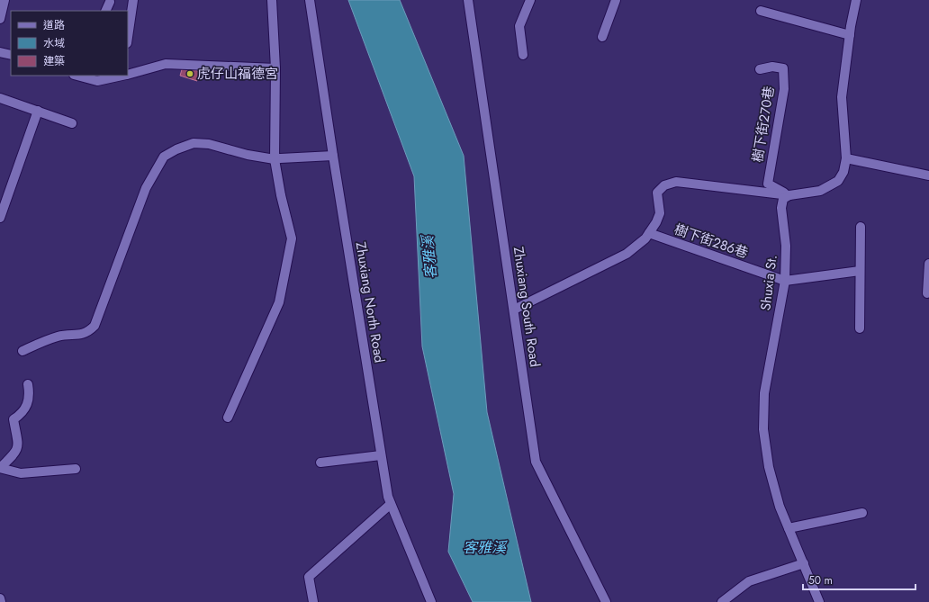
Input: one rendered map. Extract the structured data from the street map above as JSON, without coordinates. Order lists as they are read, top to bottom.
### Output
{
  "streets": {
    "street": [
      "樹下街270巷",
      "樹下街286巷",
      "Shuxia St.",
      "Zhuxiang North Road",
      "Zhuxiang South Road"
    ]
  },
  "crossings": [
    ["樹下街270巷", "Shuxia St."],
    ["樹下街286巷", "Shuxia St."]
  ],
  "water": ["客雅溪"],
  "places": ["虎仔山福德宮"],
  "legend": ["道路", "水域", "建築"],
  "scale_bar": "50 m"
}
